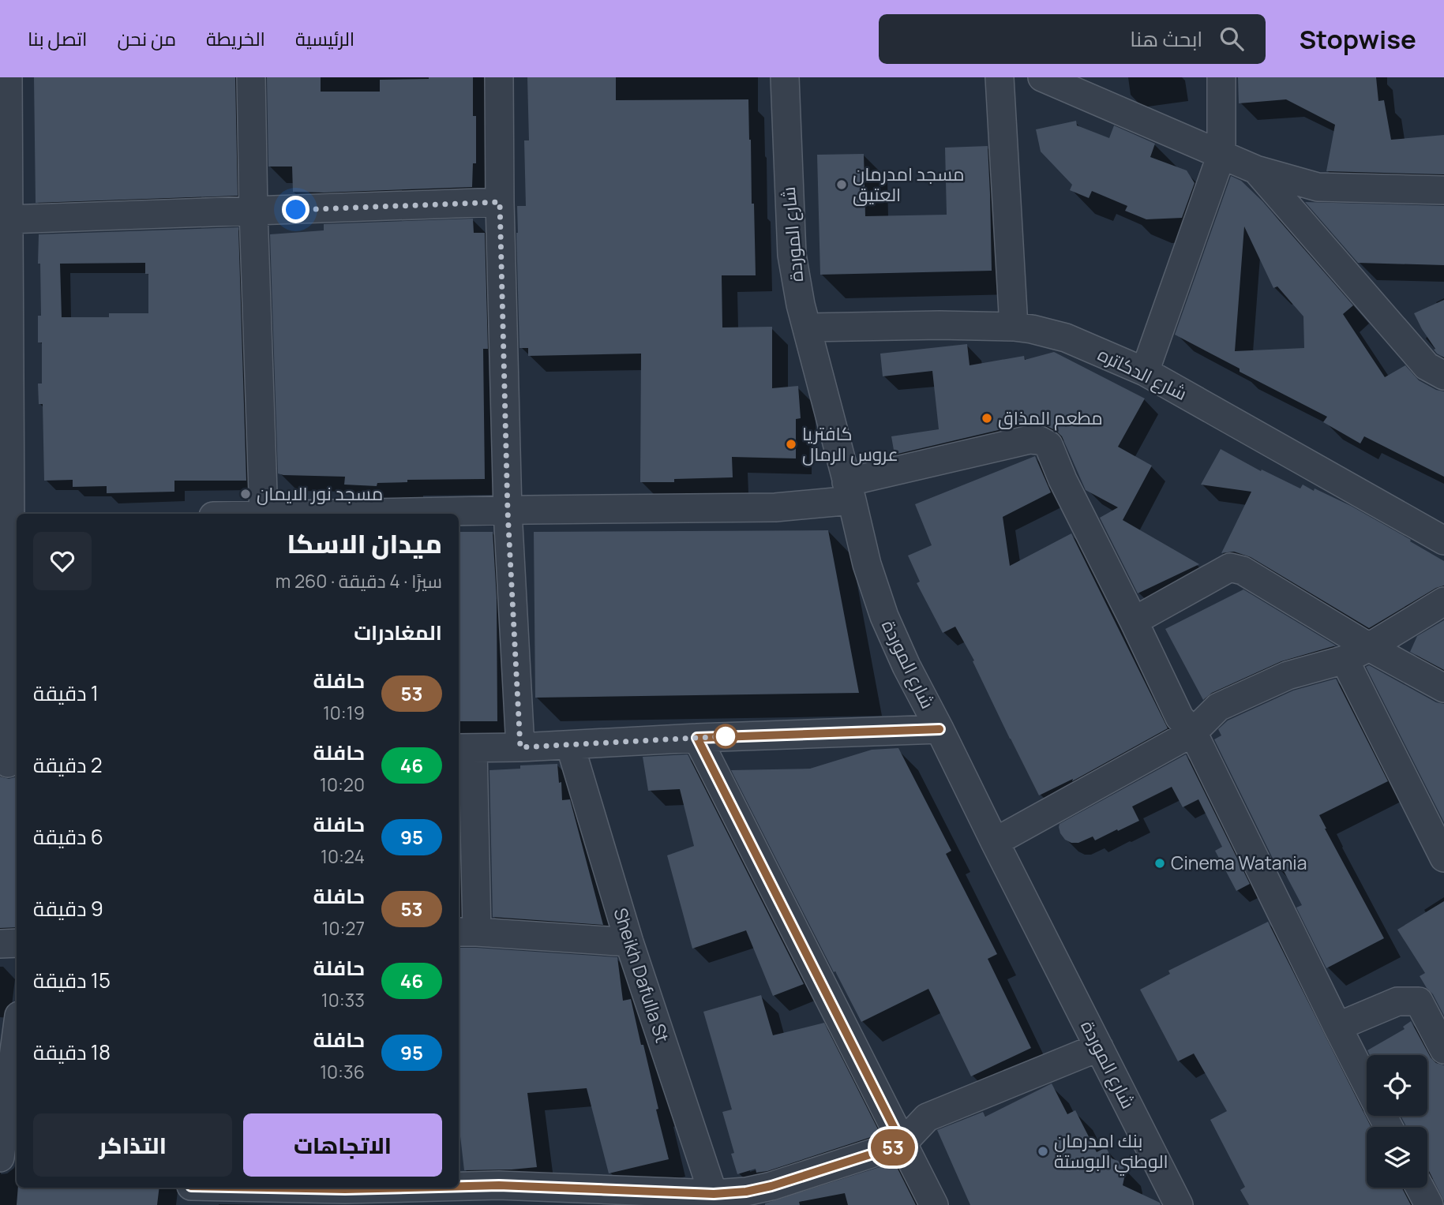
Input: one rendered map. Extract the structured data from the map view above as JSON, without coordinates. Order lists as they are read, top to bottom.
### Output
{
  "streets": {
    "street": ["شارع الموردة", "شارع الدكاتره", "Sheikh Dafulla St"]
  },
  "crossings": [
    ["شارع الموردة", "شارع الدكاتره"]
  ],
  "places": [
    "مسجد امدرمان العتيق",
    "مطعم المذاق",
    "كافتريا عروس الرمال",
    "مسجد نور الايمان",
    "Cinema Watania",
    "بنك امدرمان الوطني البوستة"
  ],
  "lines": ["bus line 53"],
  "page": {
    "header": "Stopwise",
    "search": "ابحث هنا",
    "nav": [
      "الرئيسية",
      "الخريطة",
      "من نحن",
      "اتصل بنا"
    ],
    "on_map": "53",
    "heading": [
      ["ميدان الاسكا", "سيرًا · 4 دقيقة · 260 m"],
      "المغادرات"
    ],
    "list": [
      {
        "mark": "53",
        "name": "حافلة",
        "note": "10:19",
        "value": "1 دقيقة"
      },
      {
        "mark": "46",
        "name": "حافلة",
        "note": "10:20",
        "value": "2 دقيقة"
      },
      {
        "mark": "95",
        "name": "حافلة",
        "note": "10:24",
        "value": "6 دقيقة"
      },
      {
        "mark": "53",
        "name": "حافلة",
        "note": "10:27",
        "value": "9 دقيقة"
      },
      {
        "mark": "46",
        "name": "حافلة",
        "note": "10:33",
        "value": "15 دقيقة"
      },
      {
        "mark": "95",
        "name": "حافلة",
        "note": "10:36",
        "value": "18 دقيقة"
      }
    ],
    "buttons": ["الاتجاهات", "التذاكر"]
  }
}
